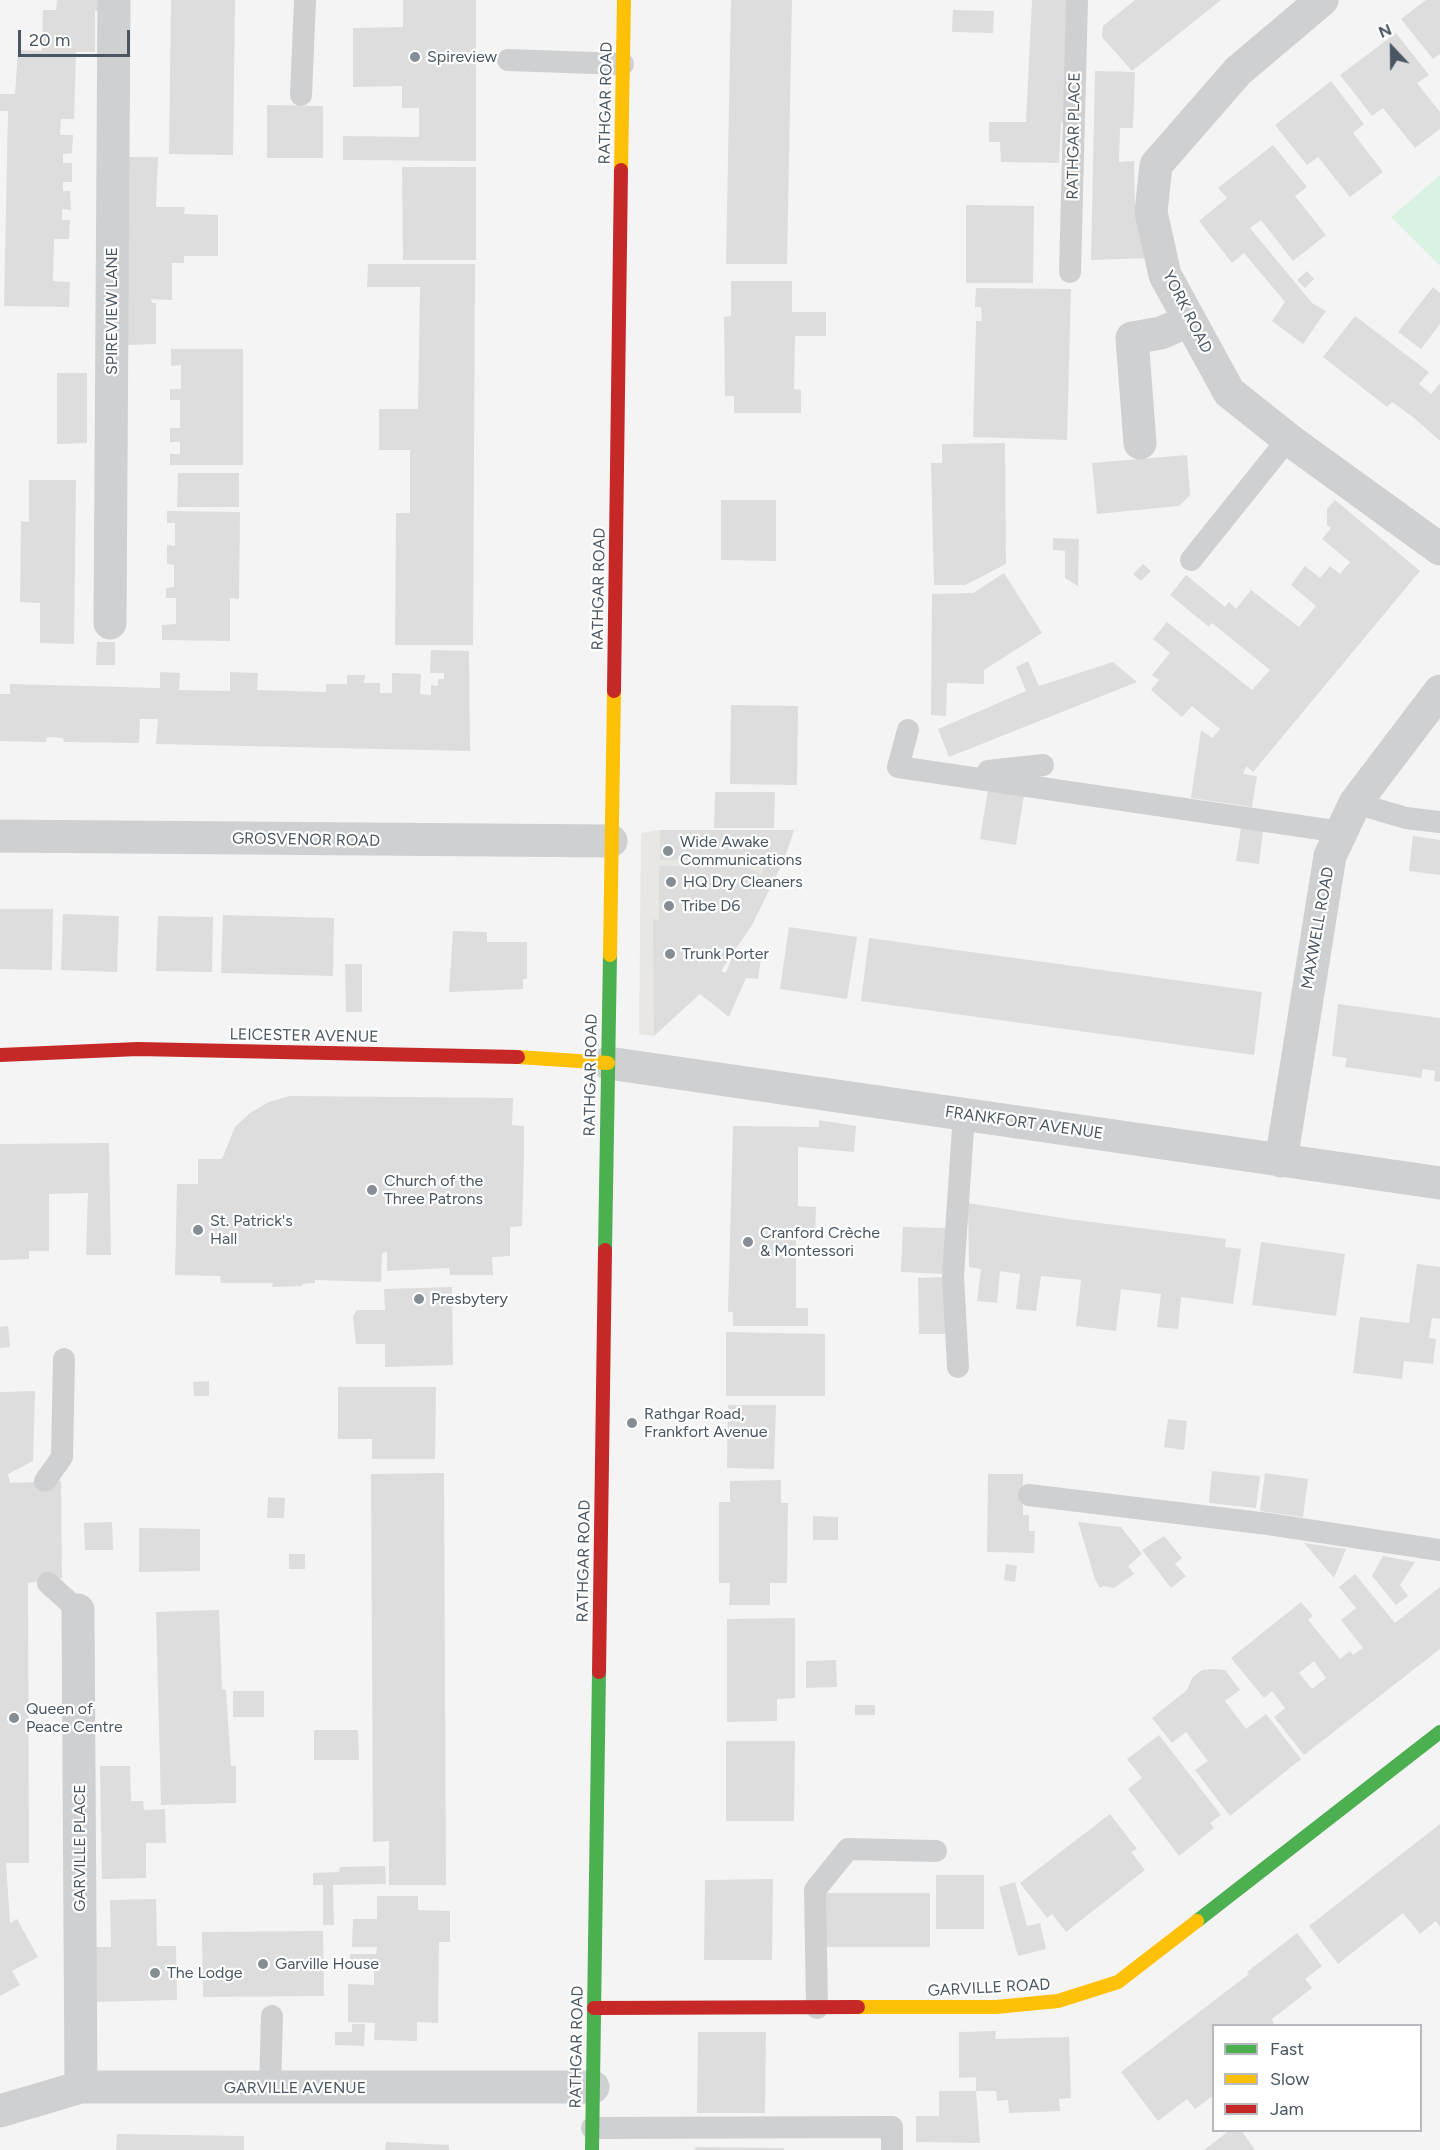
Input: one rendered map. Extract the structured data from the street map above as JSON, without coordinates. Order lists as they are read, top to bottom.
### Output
{
  "streets": {
    "main road": ["RATHGAR ROAD", "LEICESTER AVENUE", "GARVILLE ROAD"],
    "street": [
      "SPIREVIEW LANE",
      "YORK ROAD",
      "GROSVENOR ROAD",
      "MAXWELL ROAD",
      "FRANKFORT AVENUE",
      "GARVILLE PLACE",
      "GARVILLE AVENUE"
    ],
    "lane": ["RATHGAR PLACE"]
  },
  "crossings": [
    ["RATHGAR ROAD", "GROSVENOR ROAD"],
    ["RATHGAR ROAD", "LEICESTER AVENUE"],
    ["RATHGAR ROAD", "FRANKFORT AVENUE"],
    ["RATHGAR ROAD", "GARVILLE ROAD"],
    ["RATHGAR ROAD", "GARVILLE AVENUE"],
    ["MAXWELL ROAD", "FRANKFORT AVENUE"],
    ["LEICESTER AVENUE", "FRANKFORT AVENUE"],
    ["GARVILLE PLACE", "GARVILLE AVENUE"]
  ],
  "places": [
    "Spireview",
    "Wide Awake Communications",
    "HQ Dry Cleaners",
    "Tribe D6",
    "Trunk Porter",
    "Church of the Three Patrons",
    "St. Patrick's Hall",
    "Cranford Crèche & Montessori",
    "Presbytery",
    "Rathgar Road, Frankfort Avenue",
    "Queen of Peace Centre",
    "Garville House",
    "The Lodge"
  ],
  "legend": ["Fast", "Slow", "Jam"],
  "scale_bar": "20 m",
  "north": "top"
}
